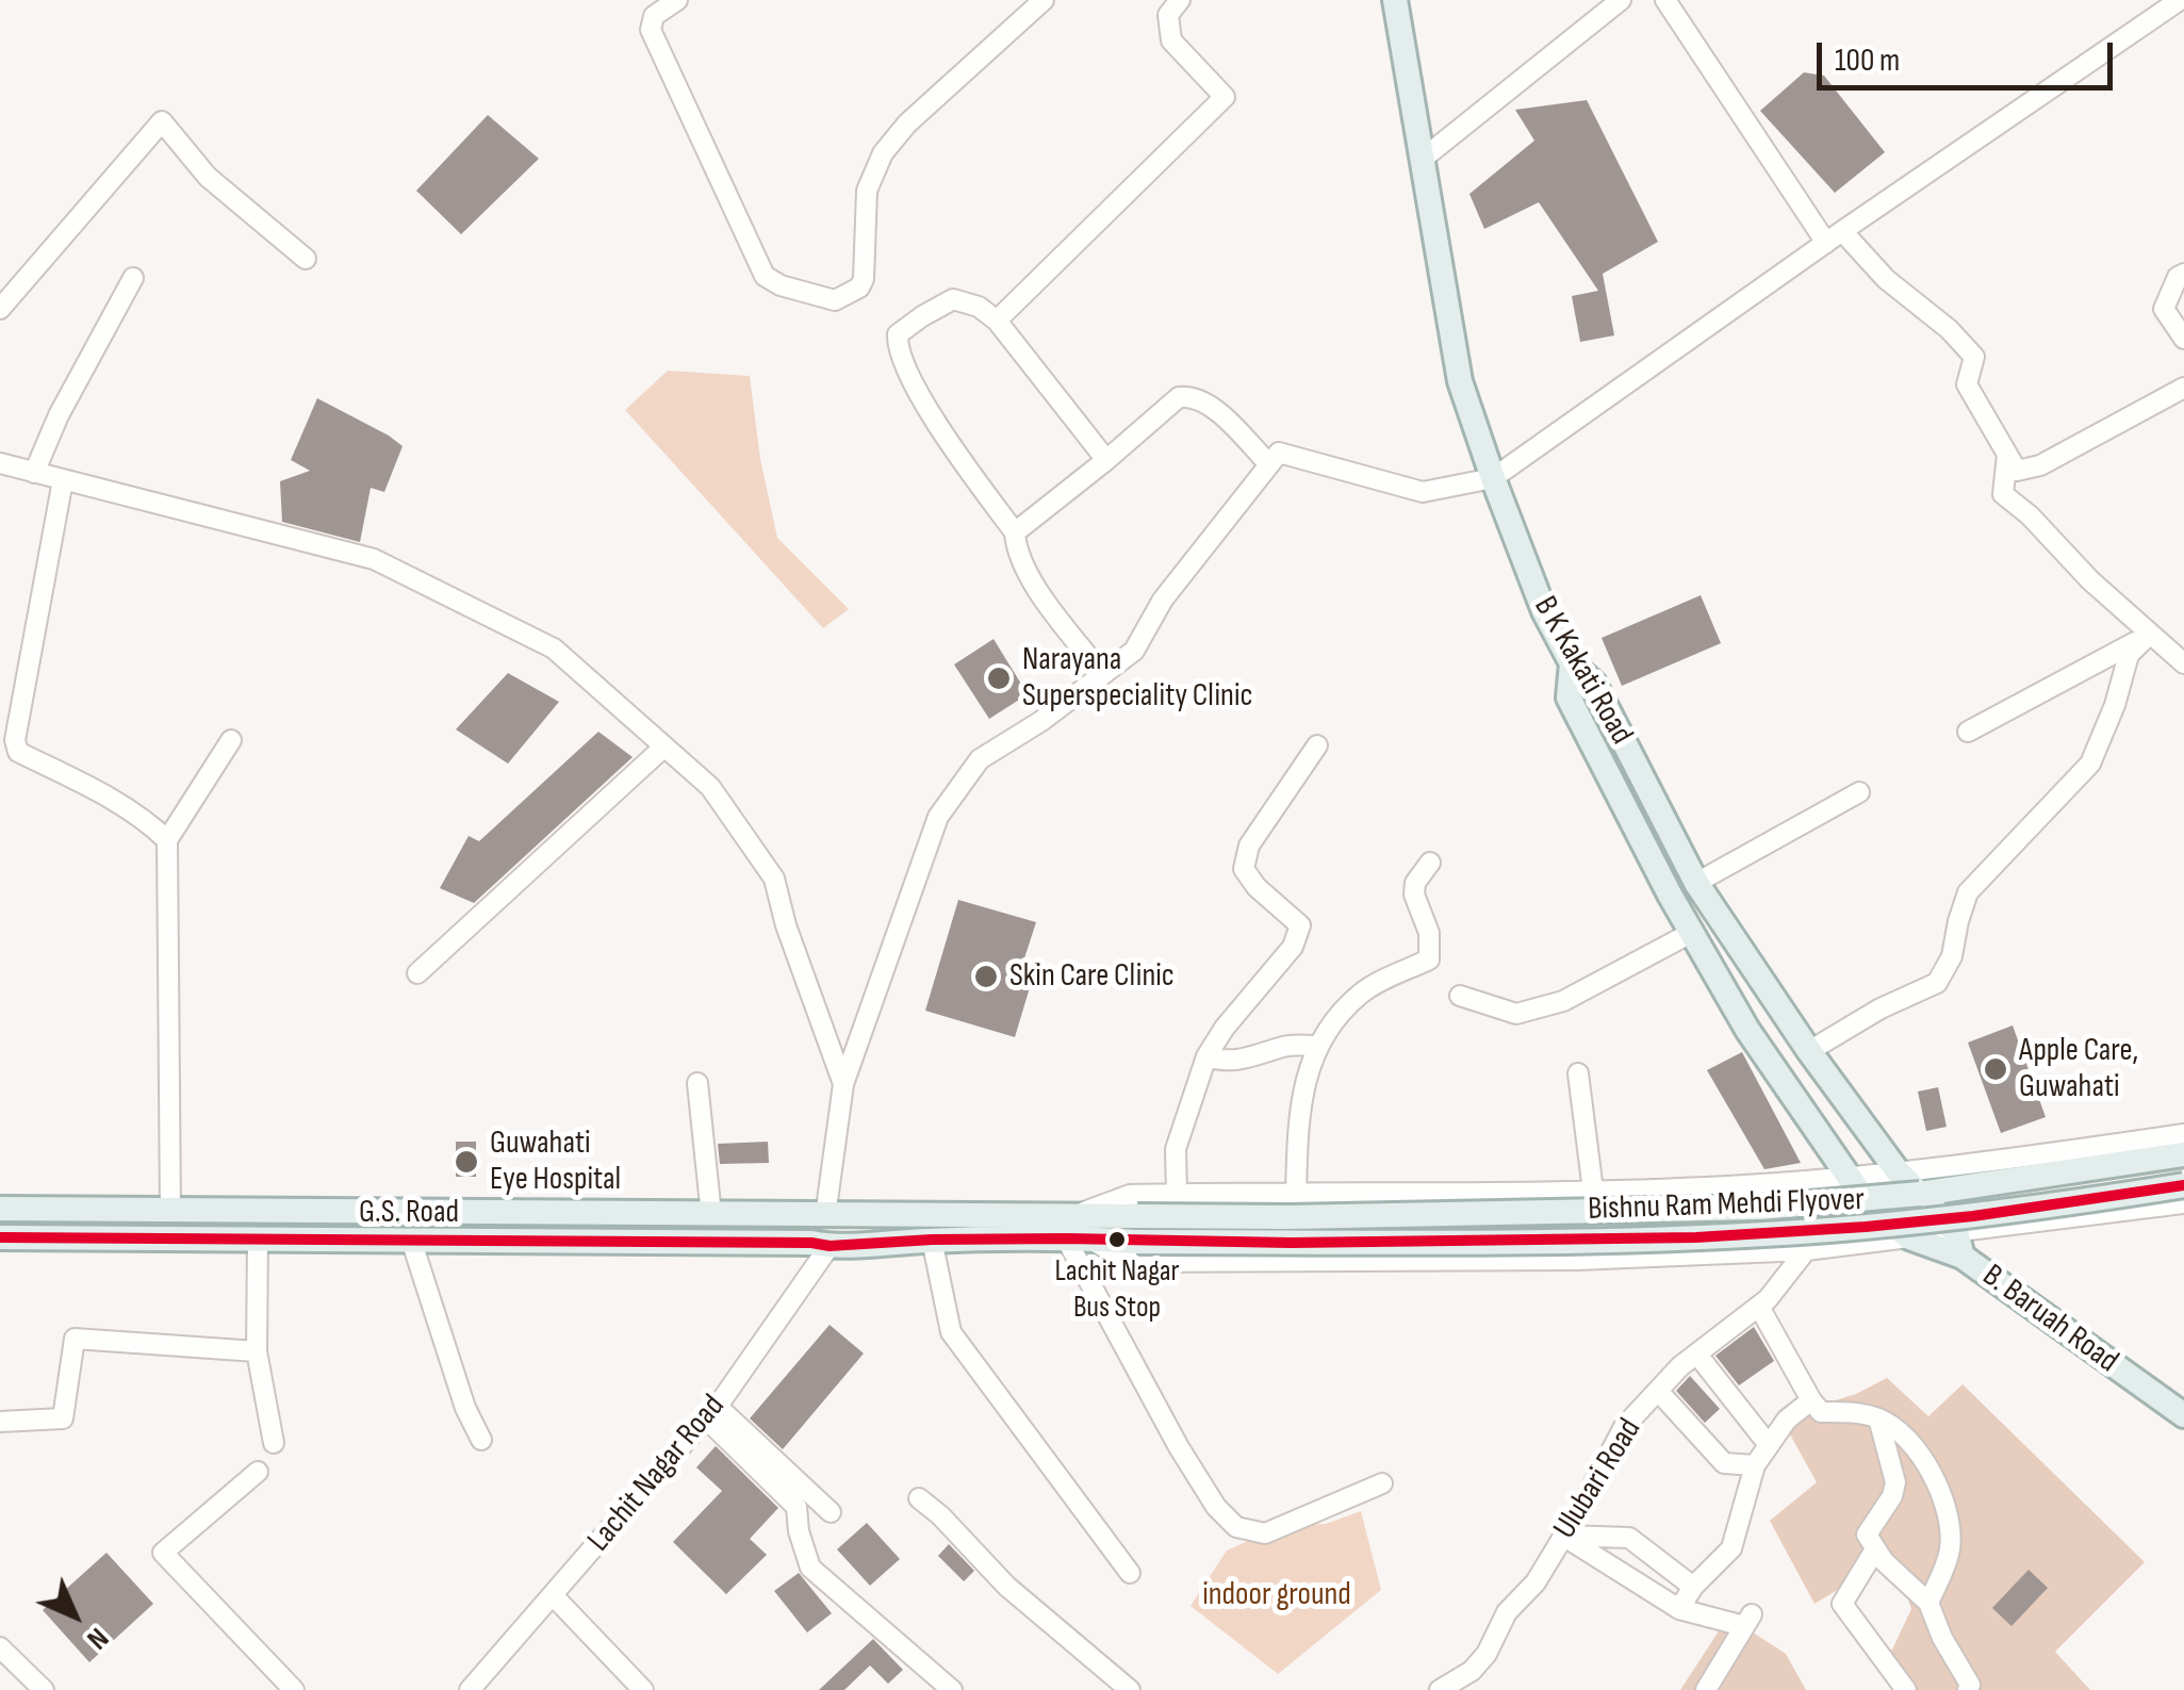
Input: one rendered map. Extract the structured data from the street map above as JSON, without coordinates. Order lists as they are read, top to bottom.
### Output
{
  "streets": {
    "main road": [
      "B K Kakati Road",
      "Bishnu Ram Mehdi Flyover",
      "G.S. Road",
      "B. Baruah Road"
    ],
    "street": ["Lachit Nagar Road", "Ulubari Road"]
  },
  "crossings": [
    ["B K Kakati Road", "B. Baruah Road"],
    ["Bishnu Ram Mehdi Flyover", "G.S. Road"],
    ["G.S. Road", "Lachit Nagar Road"],
    ["B. Baruah Road", "Ulubari Road"]
  ],
  "parks": ["indoor ground"],
  "places": [
    "Narayana Superspeciality Clinic",
    "Skin Care Clinic",
    "Apple Care, Guwahati",
    "Guwahati Eye Hospital",
    "Lachit Nagar Bus Stop"
  ],
  "scale_bar": "100 m",
  "north": "bottom right"
}
